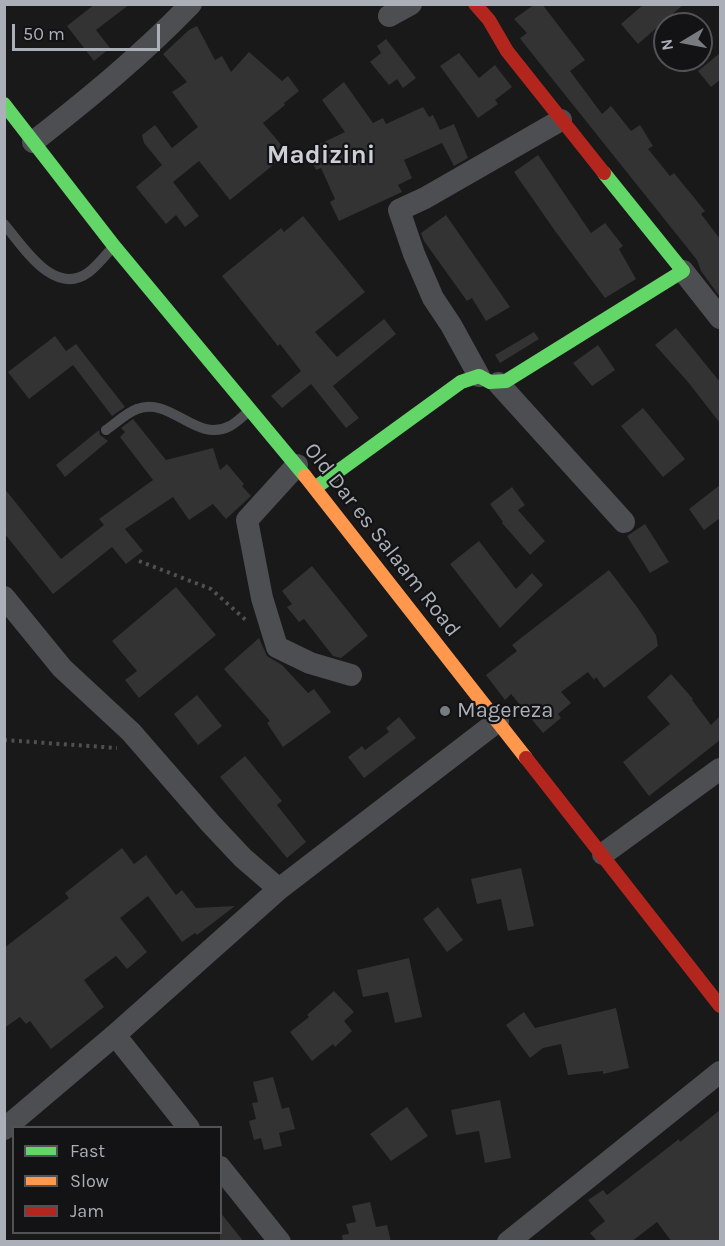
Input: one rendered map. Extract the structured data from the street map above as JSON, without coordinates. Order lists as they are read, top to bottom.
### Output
{
  "streets": {
    "main road": ["Old Dar es Salaam Road"]
  },
  "districts": ["Madizini"],
  "places": ["Magereza"],
  "legend": ["Fast", "Slow", "Jam"],
  "scale_bar": "50 m",
  "north": "left"
}
